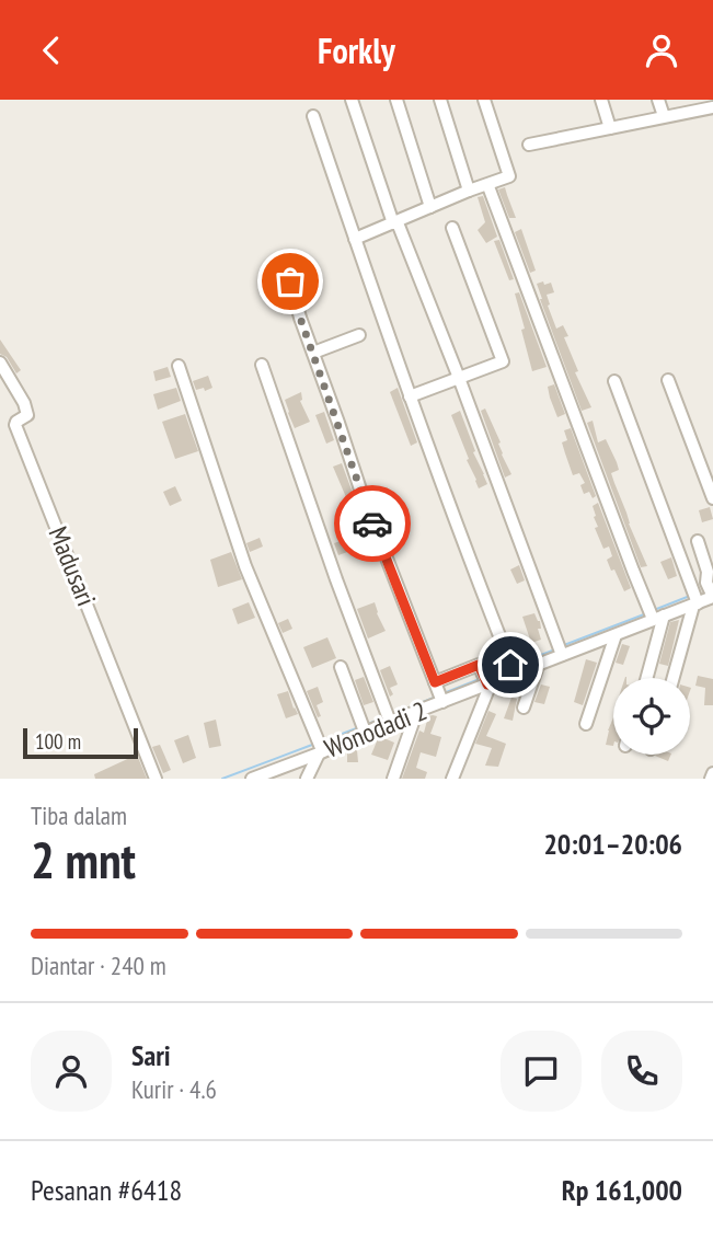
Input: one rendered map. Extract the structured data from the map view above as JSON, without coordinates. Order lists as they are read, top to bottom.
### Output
{
  "streets": {
    "street": ["Madusari", "Wonodadi 2"]
  },
  "scale_bar": "100 m",
  "page": {
    "header": "Forkly",
    "scale": "100 m",
    "heading": ["2 mnt", "Tiba dalam", "20:01–20:06"],
    "panel": [
      "Sari",
      "Kurir · 4.6",
      "Pesanan #6418",
      "Rp 161,000"
    ],
    "bar": "Diantar · 240 m"
  }
}
